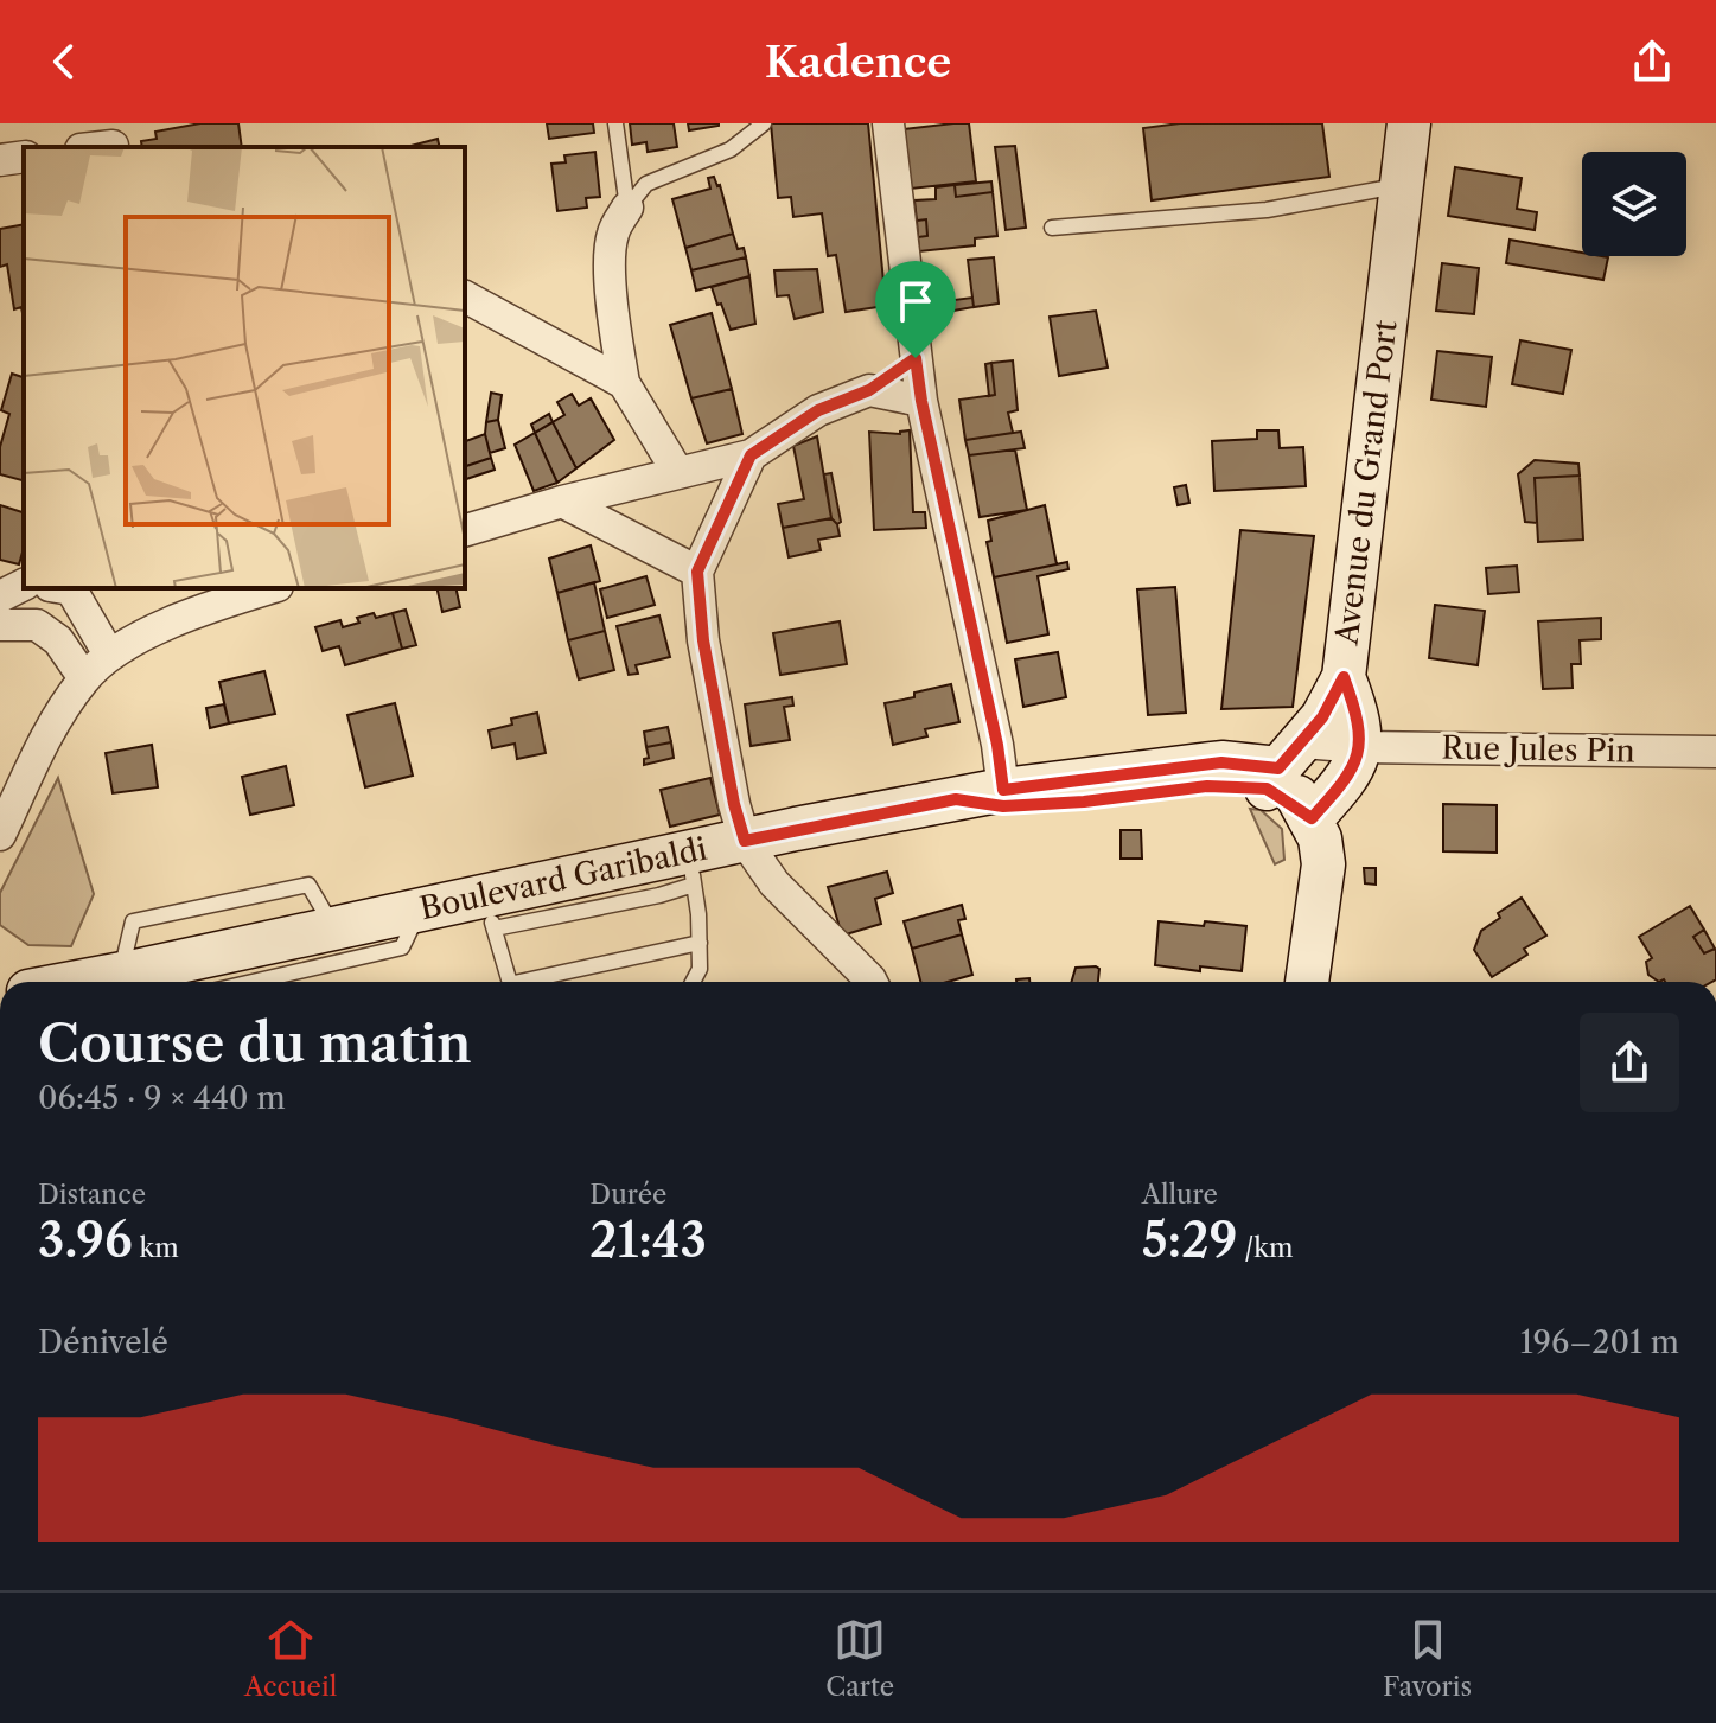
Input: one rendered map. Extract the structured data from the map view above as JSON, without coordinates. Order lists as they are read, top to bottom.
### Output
{
  "streets": {
    "main road": ["Avenue du Grand Port", "Boulevard Garibaldi"],
    "street": ["Rue Jules Pin"]
  },
  "crossings": [
    ["Avenue du Grand Port", "Rue Jules Pin"],
    ["Rue Jules Pin", "Boulevard Garibaldi"]
  ],
  "page": {
    "header": "Kadence",
    "heading": ["Course du matin", "06:45 · 9 × 440 m"],
    "stats": [
      ["Distance", "3.96 km"],
      ["Durée", "21:43"],
      ["Allure", "5:29 /km"]
    ],
    "chart": ["Dénivelé", "196–201 m"],
    "tabs": ["Accueil", "Carte", "Favoris"]
  }
}
